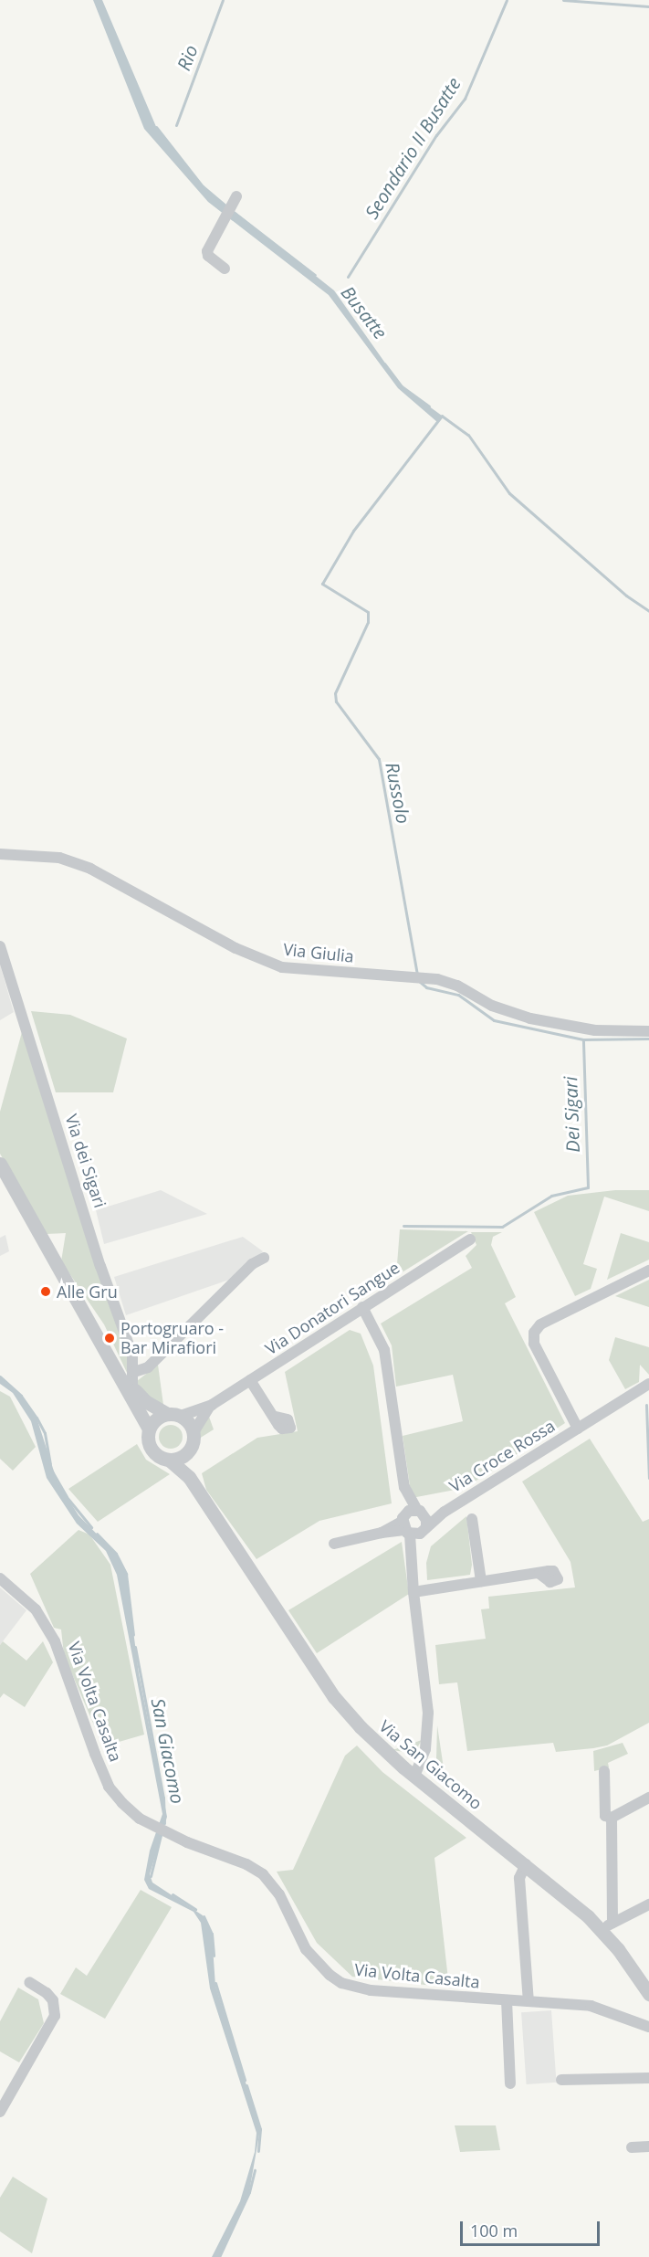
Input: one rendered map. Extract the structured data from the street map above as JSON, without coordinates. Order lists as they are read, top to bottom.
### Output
{
  "streets": {
    "street": [
      "Via Giulia",
      "Via dei Sigari",
      "Via Donatori Sangue",
      "Via Croce Rossa",
      "Via Volta Casalta",
      "Via San Giacomo"
    ]
  },
  "crossings": [
    ["Via Donatori Sangue", "Via San Giacomo"]
  ],
  "water": [
    "Rio",
    "Seondario II Busatte",
    "Busatte",
    "Russolo",
    "Dei Sigari",
    "San Giacomo"
  ],
  "places": ["Alle Gru", "Portogruaro - Bar Mirafiori"],
  "scale_bar": "100 m"
}
